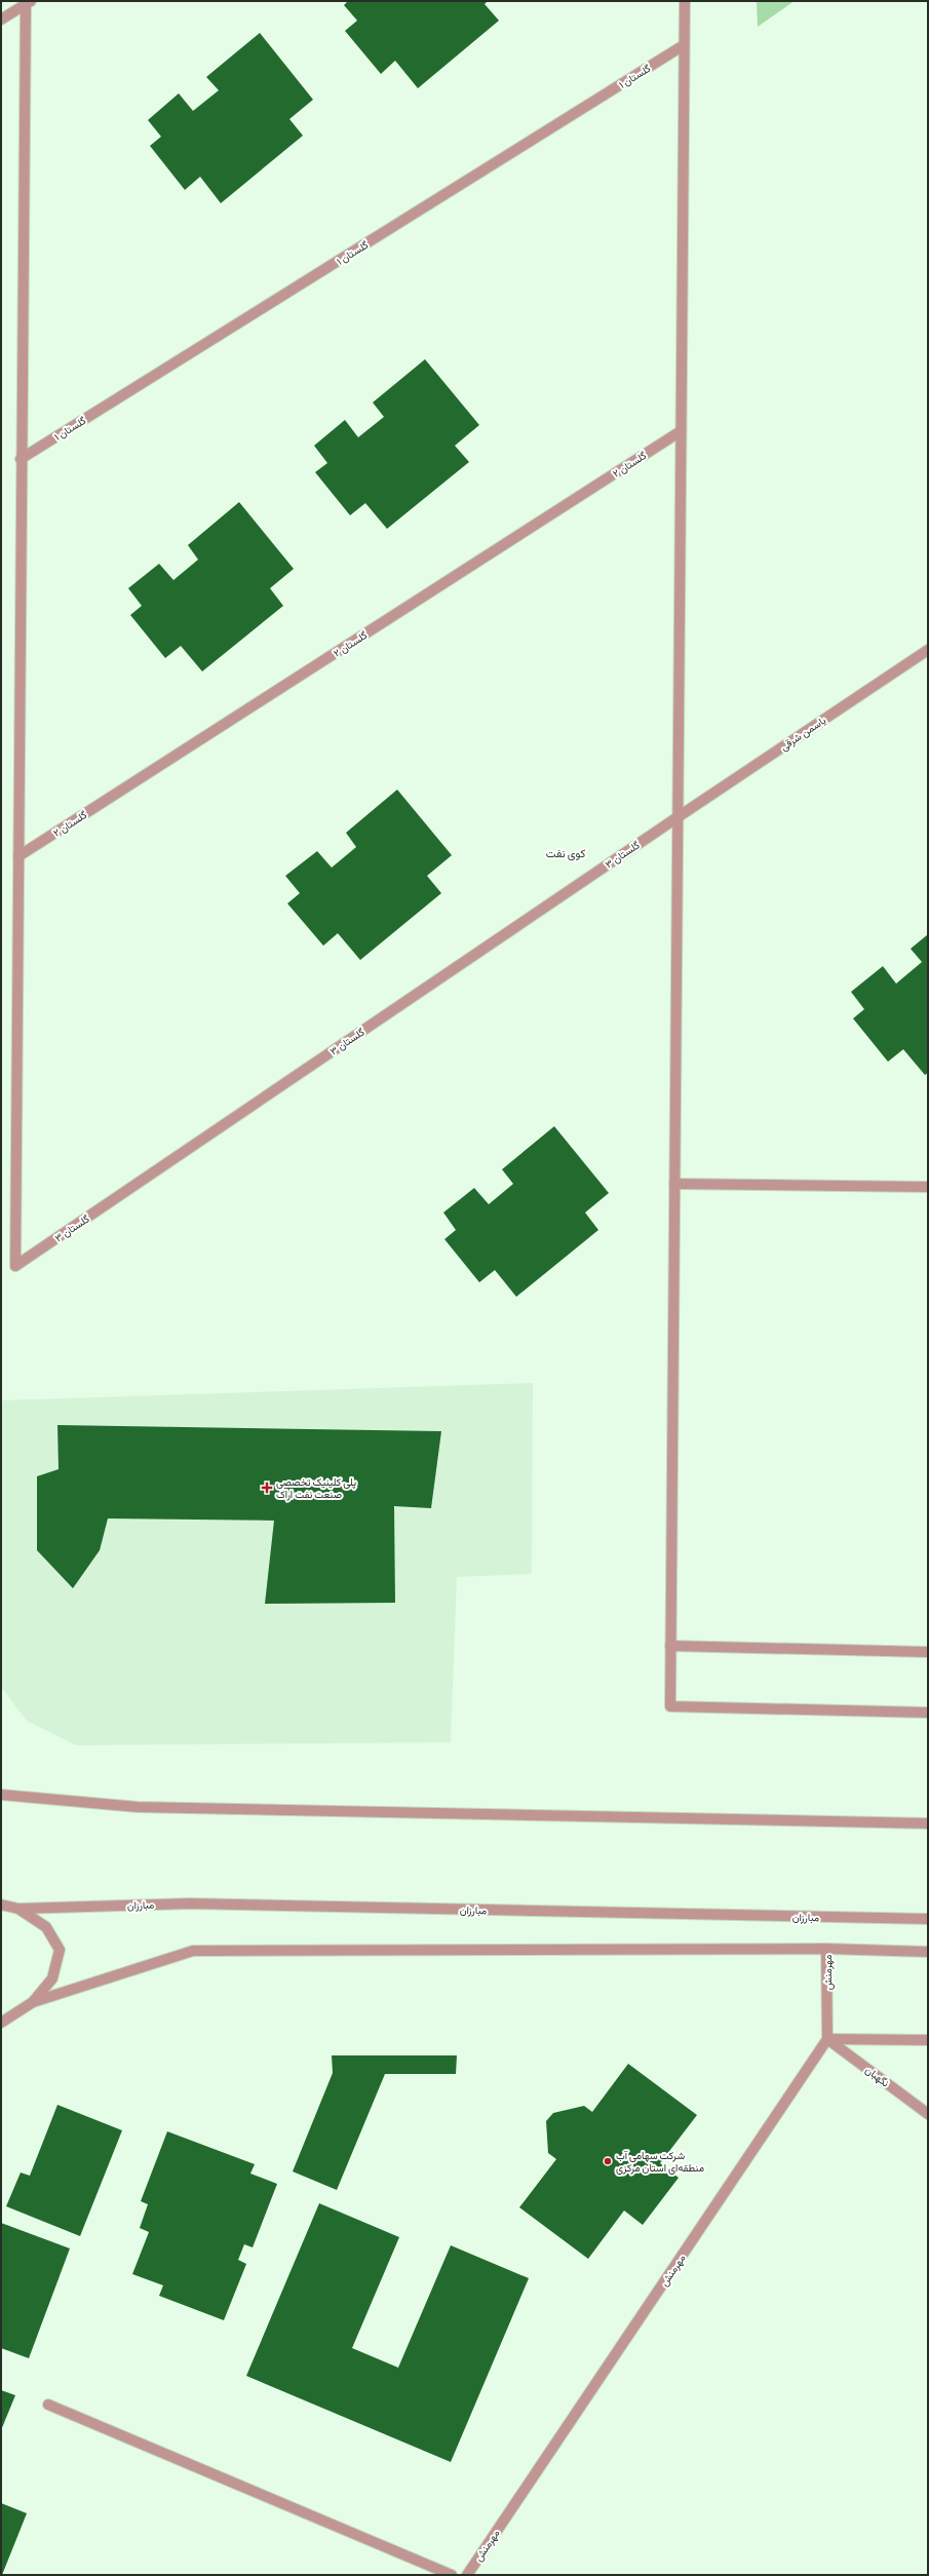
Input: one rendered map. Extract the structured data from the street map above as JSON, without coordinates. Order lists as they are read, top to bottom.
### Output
{
  "streets": {
    "street": [
      "گلستان ۱",
      "گلستان ۲",
      "یاسمن شرقی",
      "گلستان ۳",
      "مبارزان",
      "مهرمنش",
      "نگهبان"
    ]
  },
  "crossings": [
    ["گلستان ۲", "گلستان ۳"],
    ["یاسمن شرقی", "گلستان ۳"],
    ["مهرمنش", "نگهبان"]
  ],
  "districts": ["کوی نفت"],
  "places": {
    "health": ["پلی کلینیک تخصصی صنعت نفت اراک"],
    "other": ["شرکت سهامی آب منطقه‌ای استان مرکزی"]
  }
}
